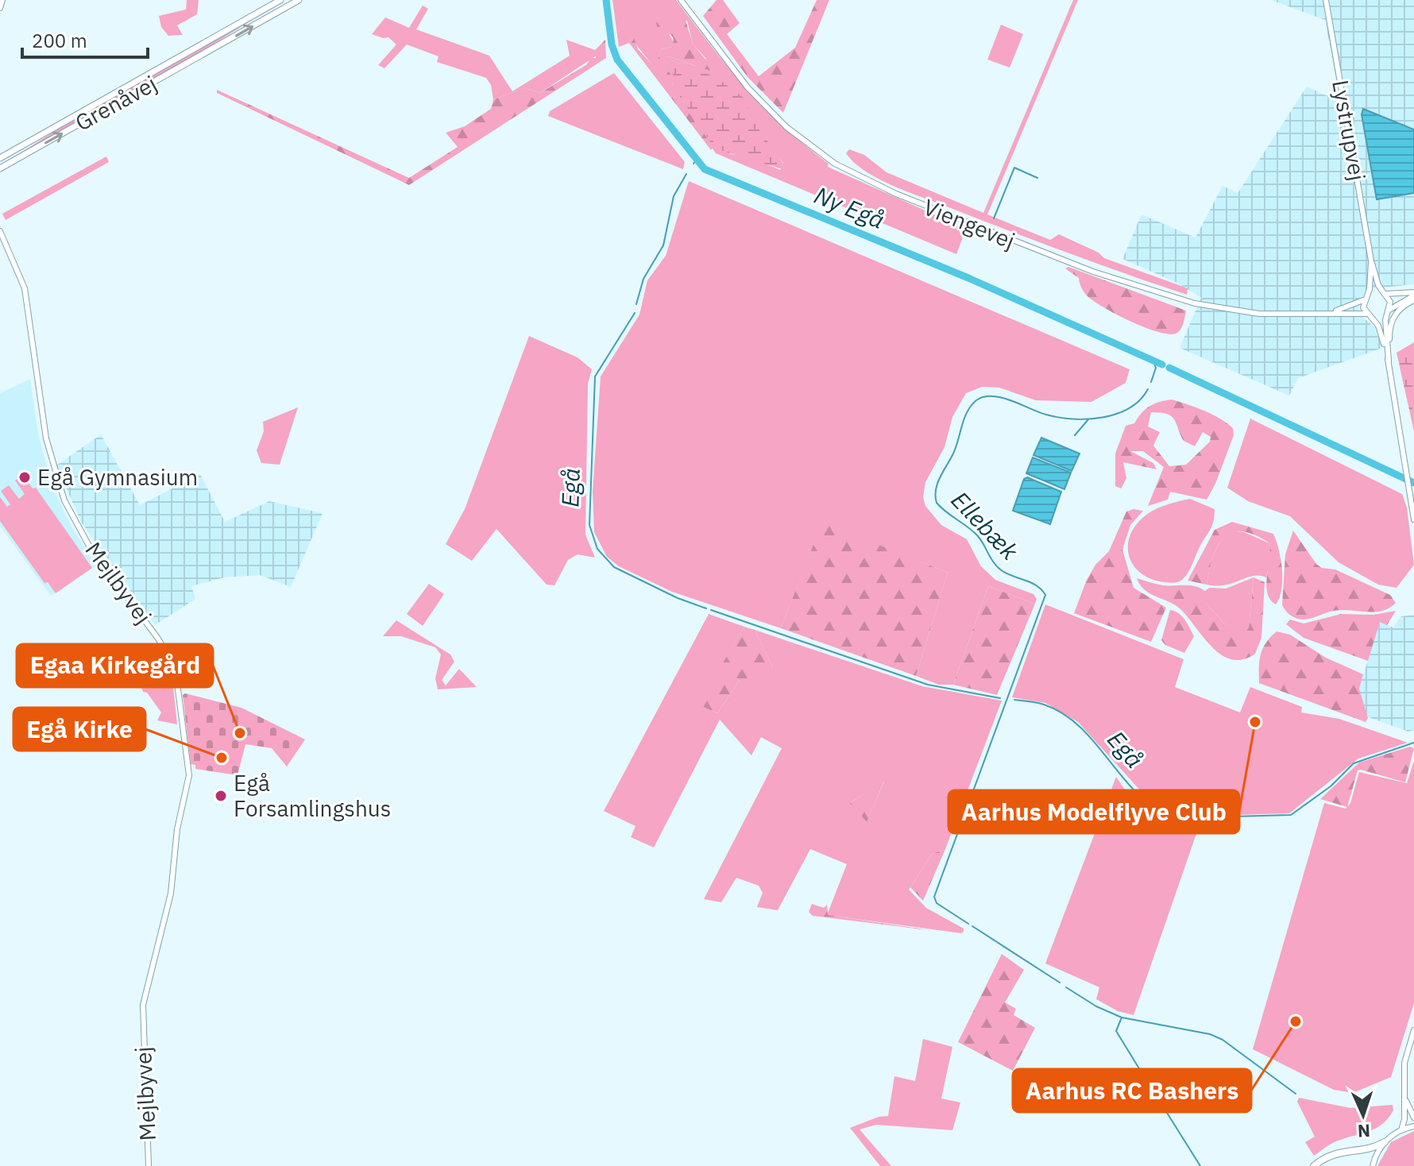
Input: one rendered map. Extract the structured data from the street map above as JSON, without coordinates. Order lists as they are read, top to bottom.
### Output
{
  "streets": {
    "main road": ["Grenåvej"],
    "street": ["Lystrupvej", "Viengevej", "Mejlbyvej"]
  },
  "crossings": [
    ["Lystrupvej", "Viengevej"]
  ],
  "water": ["Ny Egå", "Egå", "Ellebæk"],
  "places": [
    "Egå Gymnasium",
    "Aarhus Modelflyve Club",
    "Egaa Kirkegård",
    "Egå Kirke",
    "Egå Forsamlingshus",
    "Aarhus RC Bashers"
  ],
  "scale_bar": "200 m",
  "north": "bottom"
}
